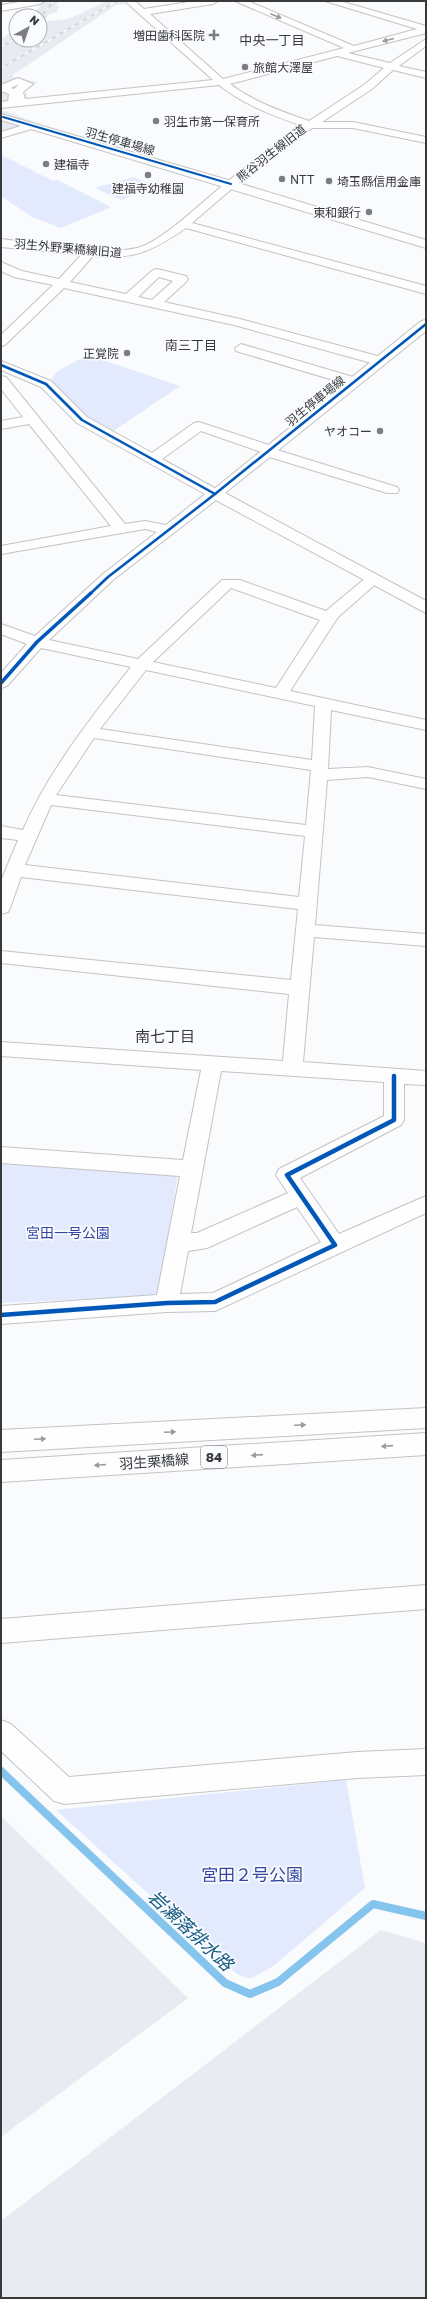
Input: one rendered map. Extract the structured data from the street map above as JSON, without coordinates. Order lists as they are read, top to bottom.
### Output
{
  "streets": {
    "main road": ["羽生停車場線", "84", "羽生栗橋線"],
    "street": ["熊谷羽生線旧道", "羽生外野栗橋線旧道"]
  },
  "crossings": [
    ["羽生停車場線", "熊谷羽生線旧道"],
    ["羽生停車場線", "羽生外野栗橋線旧道"],
    ["熊谷羽生線旧道", "羽生外野栗橋線旧道"]
  ],
  "districts": ["中央一丁目", "南三丁目", "南七丁目"],
  "water": ["岩瀬落排水路"],
  "parks": ["宮田一号公園", "宮田２号公園"],
  "places": {
    "health": ["増田歯科医院"],
    "other": [
      "旅館大澤屋",
      "羽生市第一保育所",
      "建福寺",
      "建福寺幼稚園",
      "NTT",
      "埼玉縣信用金庫",
      "東和銀行",
      "正覚院",
      "ヤオコー"
    ]
  },
  "north": "top right"
}
